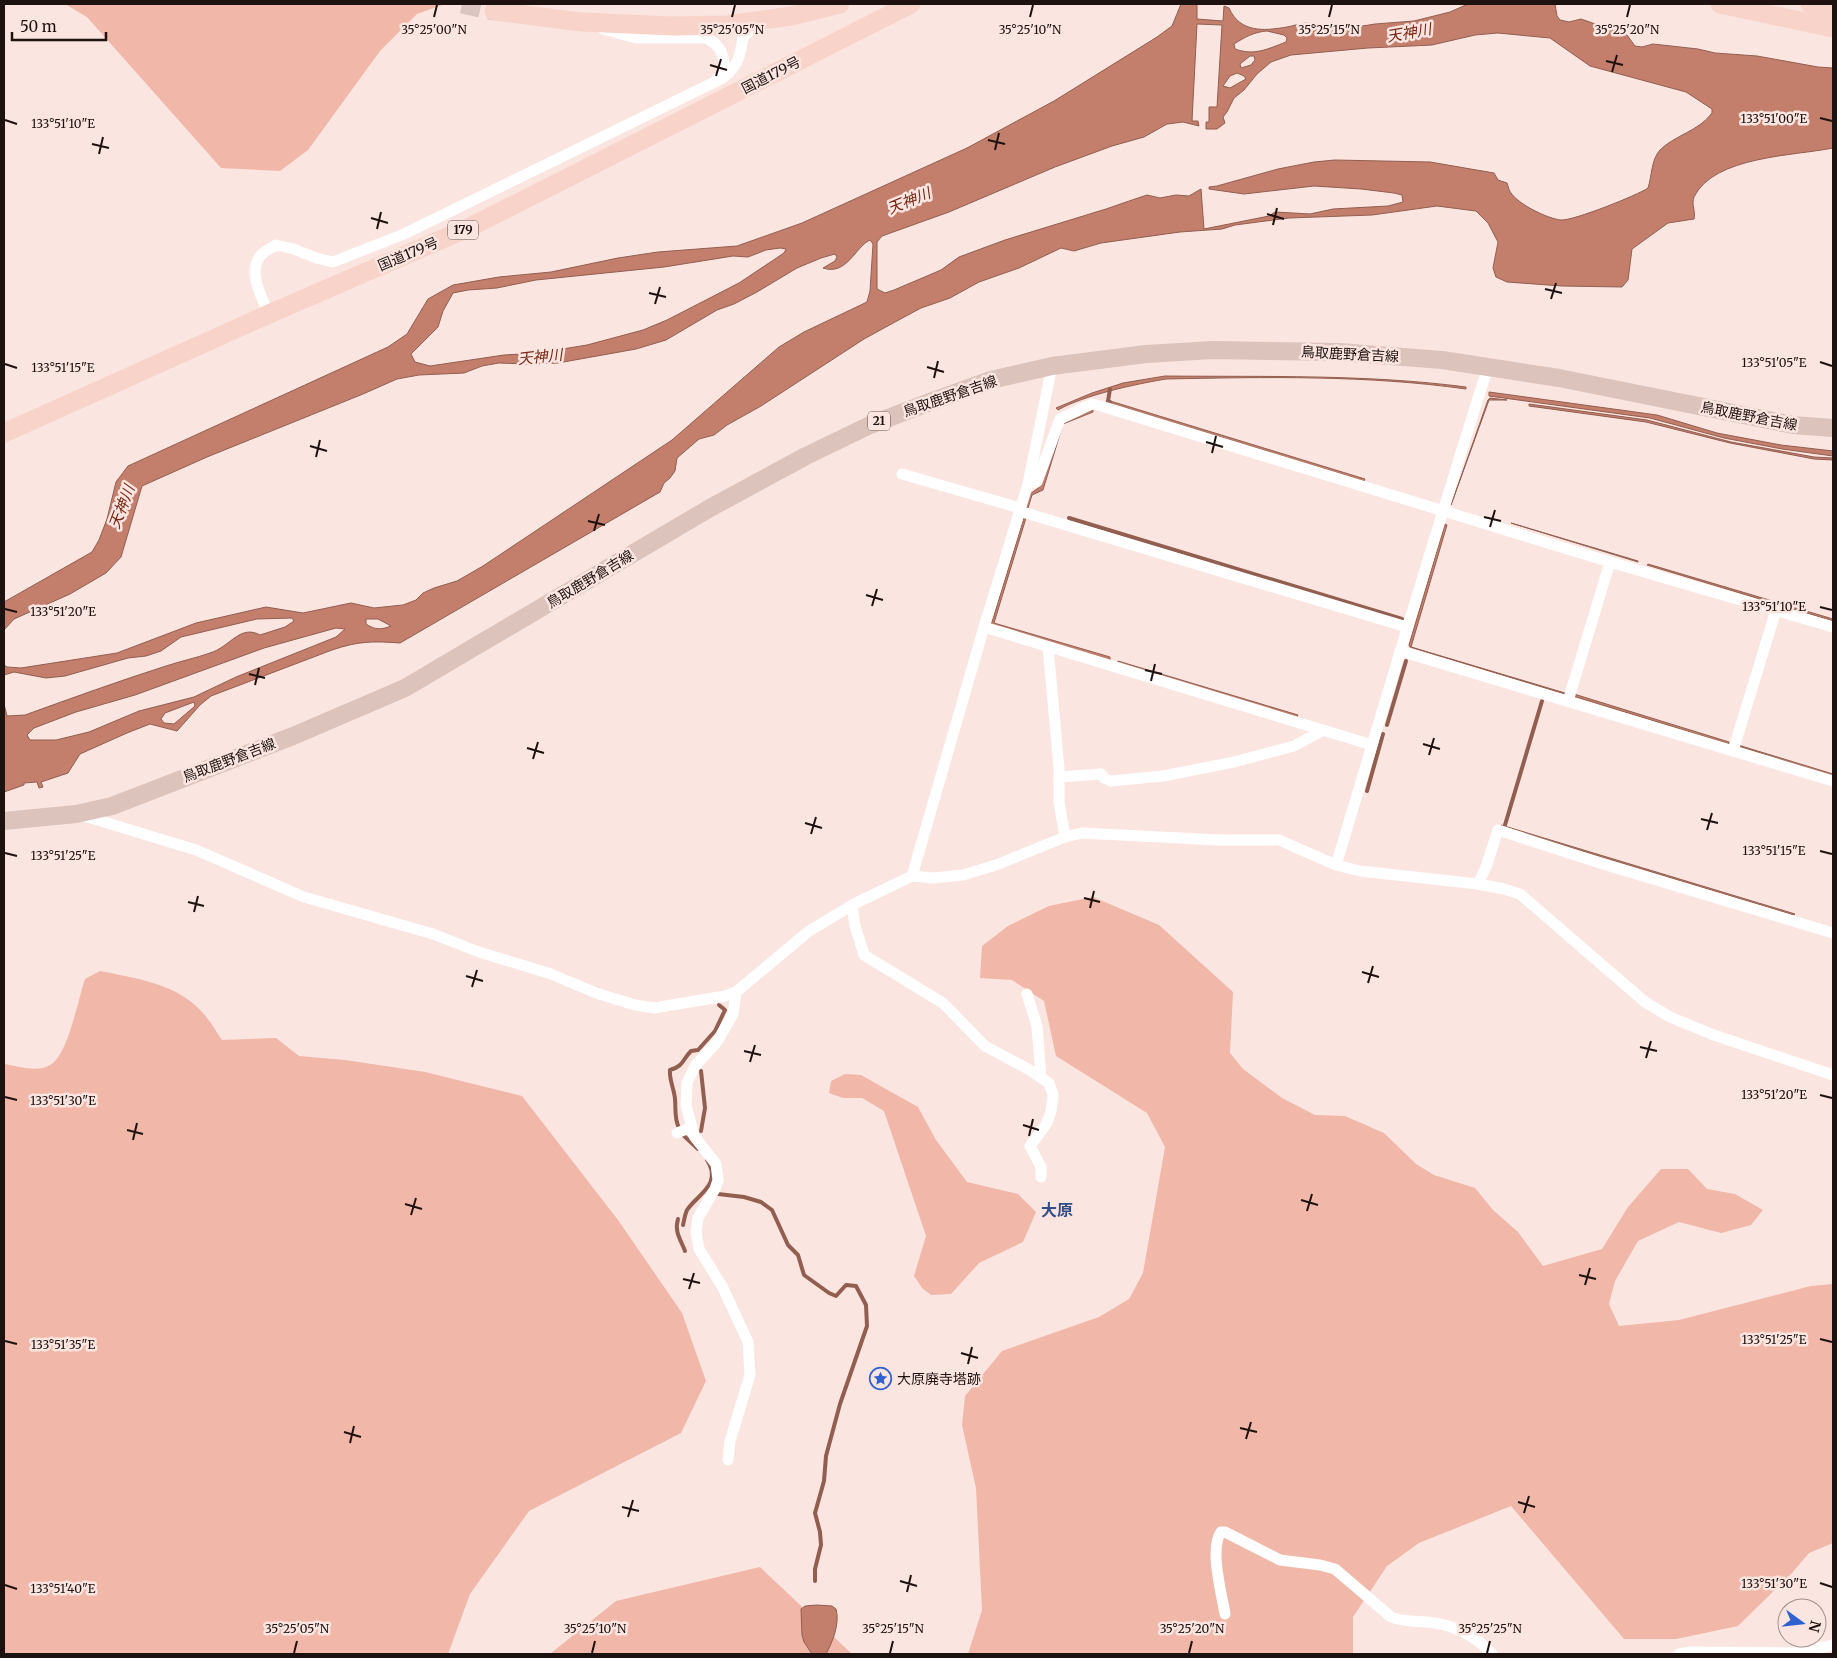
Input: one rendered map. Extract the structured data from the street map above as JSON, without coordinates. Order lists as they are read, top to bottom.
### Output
{
  "streets": {
    "highway": ["国道179号", "179"],
    "main road": ["鳥取鹿野倉吉線", "21"]
  },
  "districts": ["大原"],
  "water": ["天神川"],
  "places": {
    "place": ["大原廃寺塔跡"]
  },
  "scale_bar": "50 m",
  "north": "right",
  "coordinates": [
    "35°25'00\"N",
    "35°25'05\"N",
    "35°25'10\"N",
    "35°25'15\"N",
    "35°25'20\"N",
    "133°51'00\"E",
    "133°51'10\"E",
    "133°51'05\"E",
    "133°51'15\"E",
    "133°51'20\"E",
    "133°51'25\"E",
    "133°51'30\"E",
    "133°51'35\"E",
    "133°51'40\"E",
    "35°25'25\"N"
  ]
}
